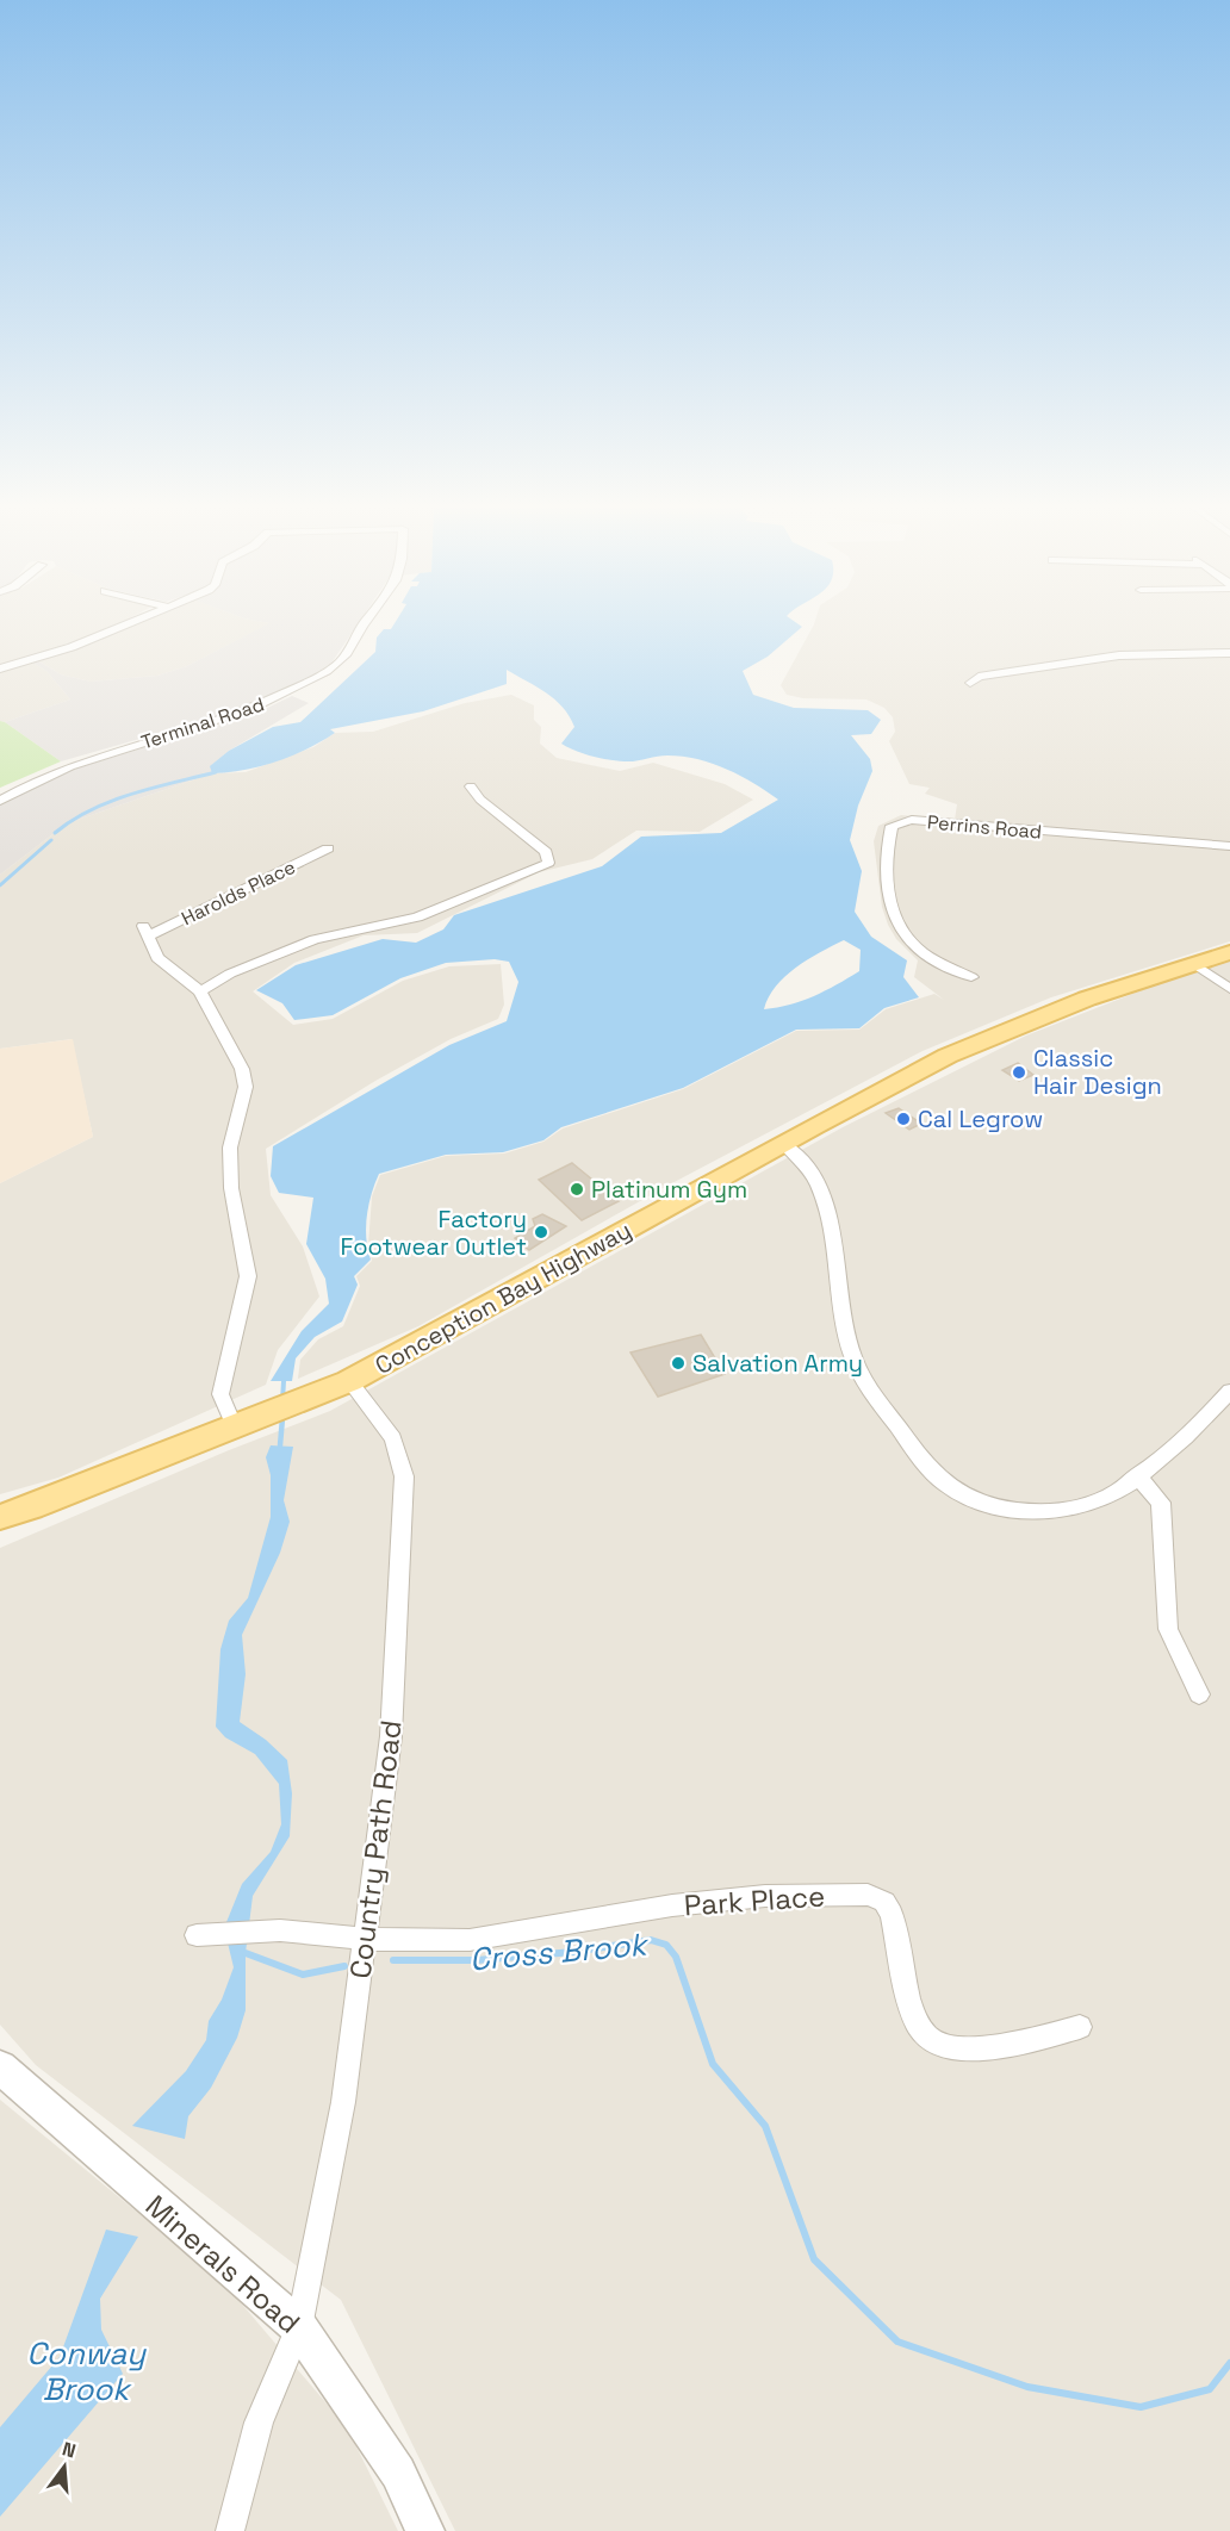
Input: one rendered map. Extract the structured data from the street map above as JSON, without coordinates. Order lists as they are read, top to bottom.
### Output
{
  "streets": {
    "main road": ["Conception Bay Highway"],
    "street": [
      "Terminal Road",
      "Perrins Road",
      "Harolds Place",
      "Country Path Road",
      "Park Place",
      "Minerals Road"
    ]
  },
  "crossings": [
    ["Conception Bay Highway", "Country Path Road"],
    ["Country Path Road", "Park Place"],
    ["Country Path Road", "Minerals Road"]
  ],
  "water": ["Cross Brook", "Conway Brook"],
  "places": [
    "Classic Hair Design",
    "Cal Legrow",
    "Platinum Gym",
    "Factory Footwear Outlet",
    "Salvation Army"
  ],
  "north": "top"
}
